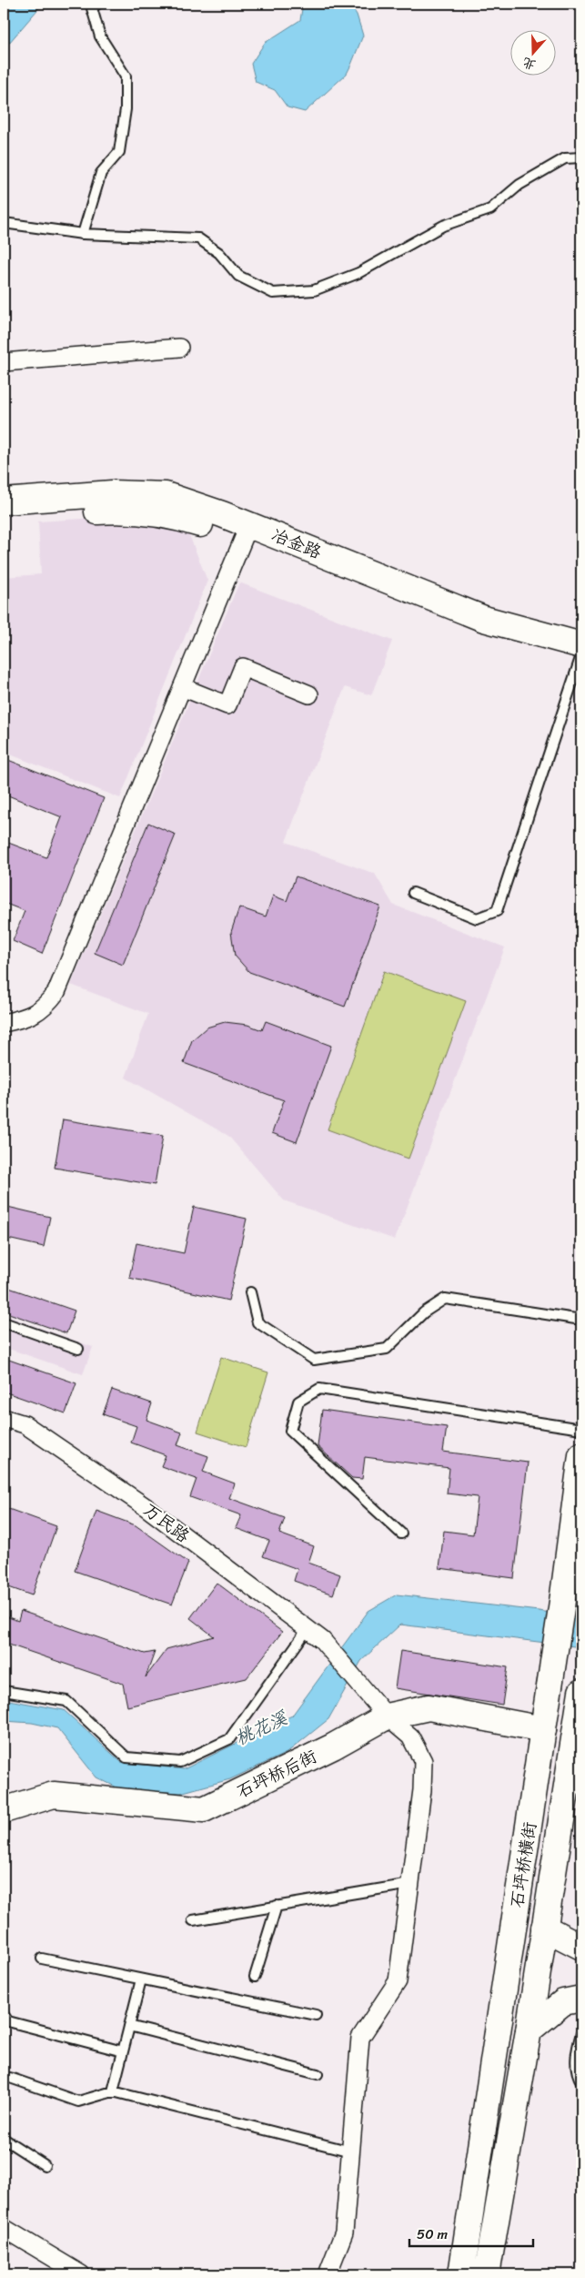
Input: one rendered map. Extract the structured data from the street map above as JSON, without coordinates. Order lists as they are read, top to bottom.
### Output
{
  "streets": {
    "main road": ["冶金路", "石坪桥后街", "石坪桥横街"],
    "street": ["万民路"]
  },
  "crossings": [
    ["万民路", "石坪桥后街"],
    ["石坪桥后街", "石坪桥横街"]
  ],
  "water": ["桃花溪"],
  "scale_bar": "50 m",
  "north": "bottom"
}
